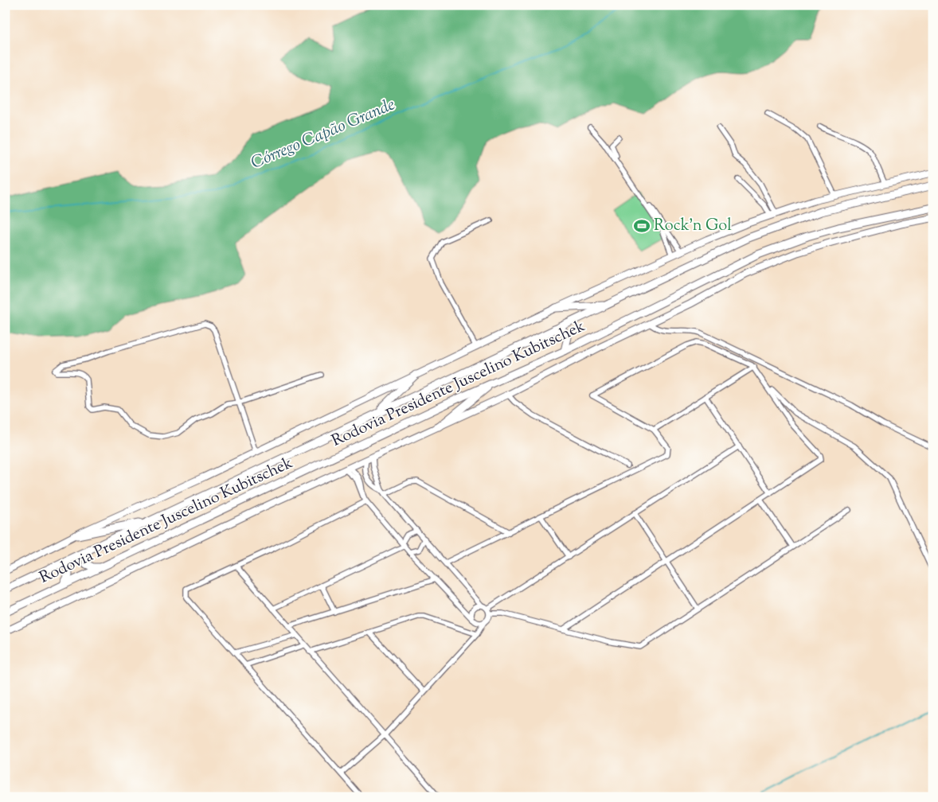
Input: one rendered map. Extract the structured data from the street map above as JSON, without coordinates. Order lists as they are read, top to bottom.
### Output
{
  "streets": {
    "highway": ["Rodovia Presidente Juscelino Kubitschek"]
  },
  "water": ["Córrego Capão Grande"],
  "places": {
    "sports": ["Rock'n Gol"]
  }
}
